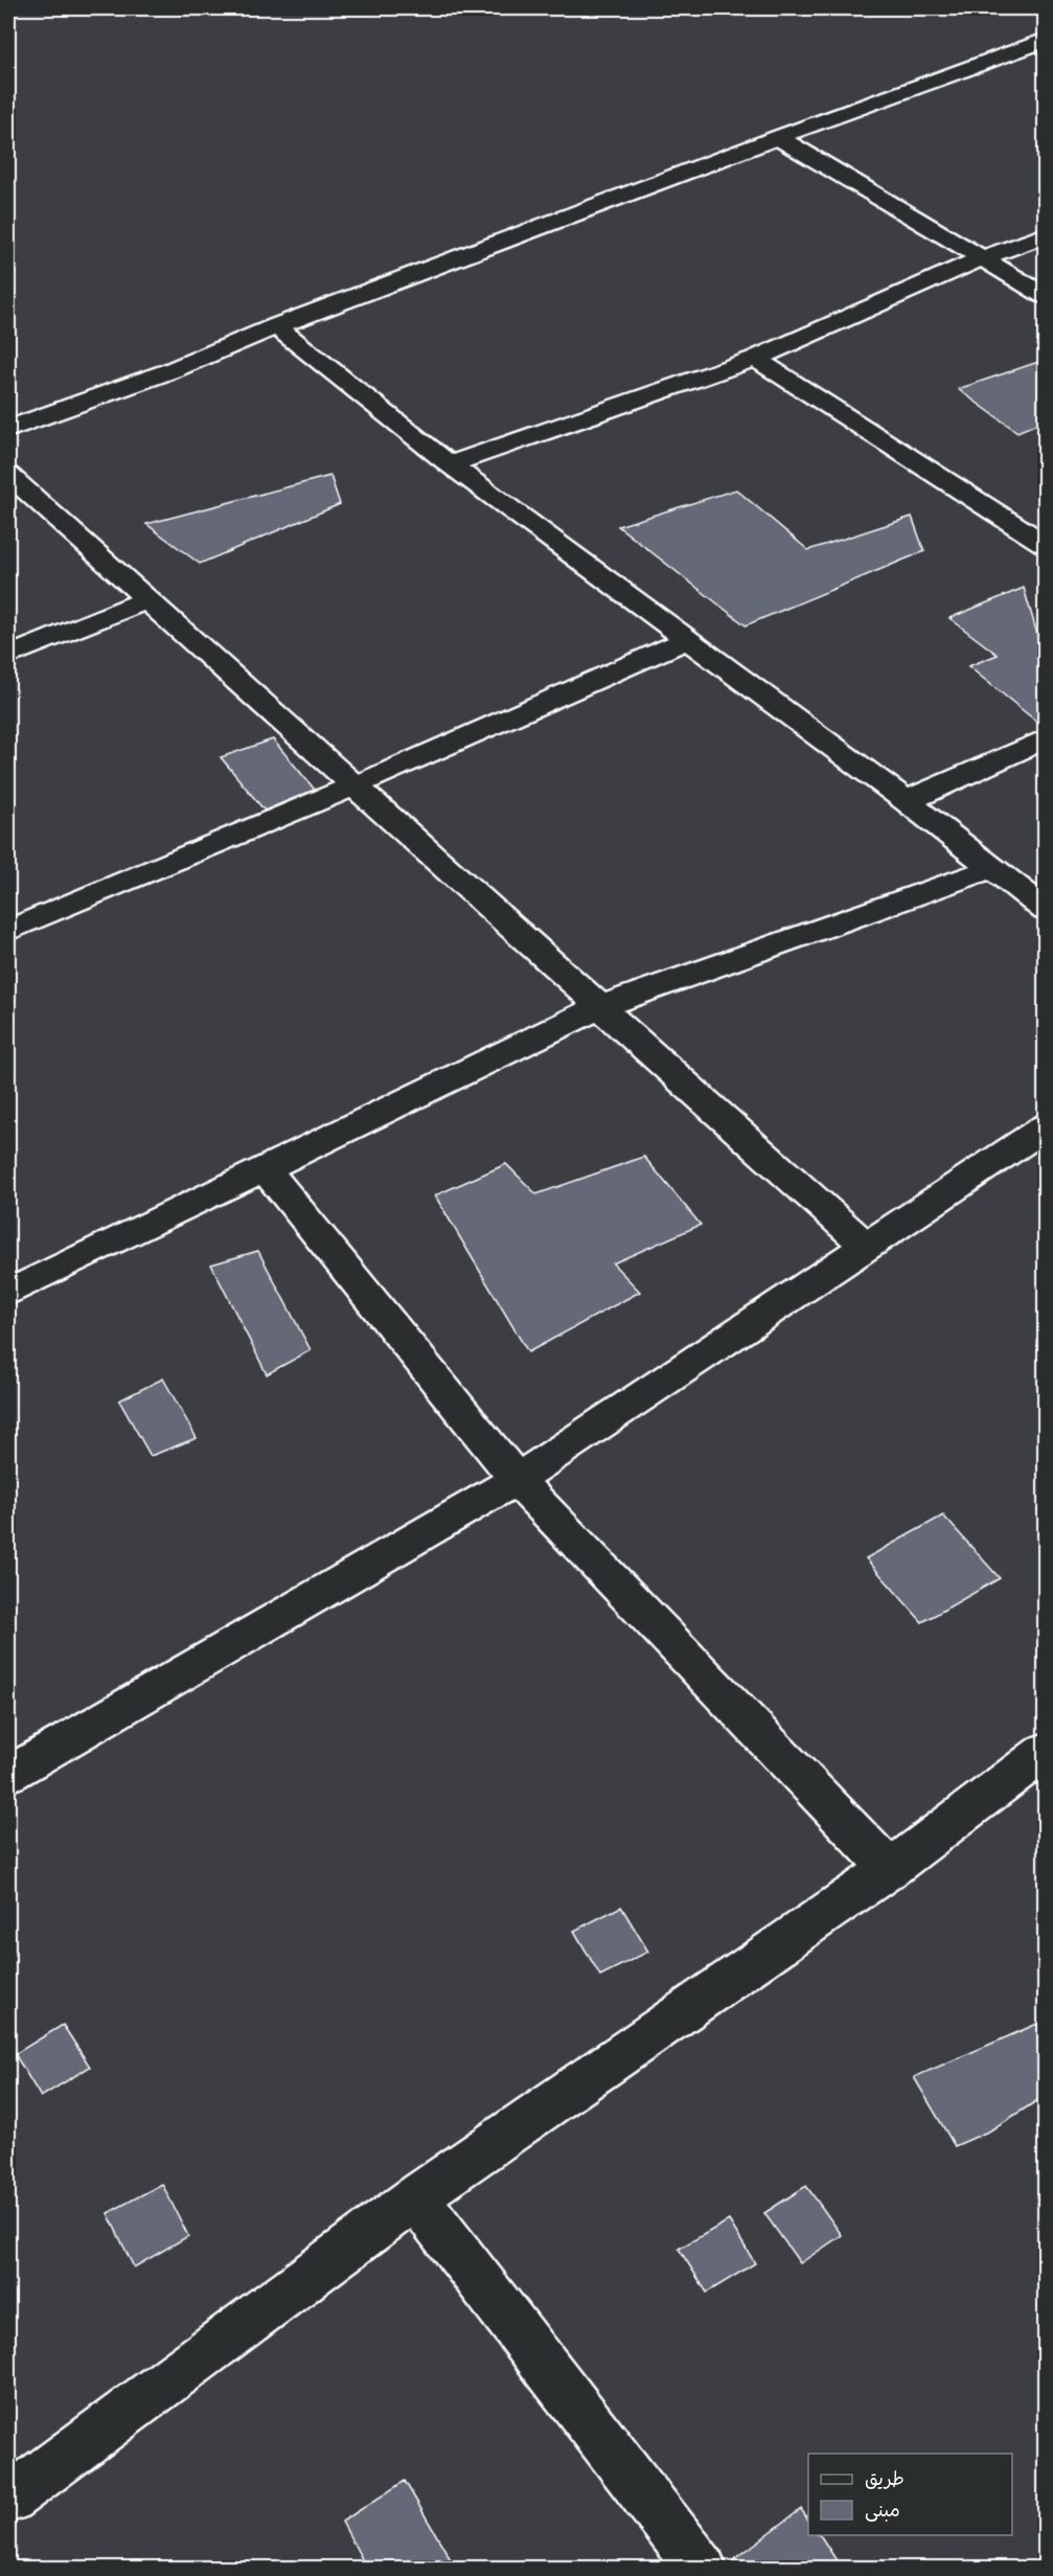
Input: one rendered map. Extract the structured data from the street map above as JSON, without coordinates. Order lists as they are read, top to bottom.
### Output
{
  "legend": ["طريق", "مبنى"]
}
